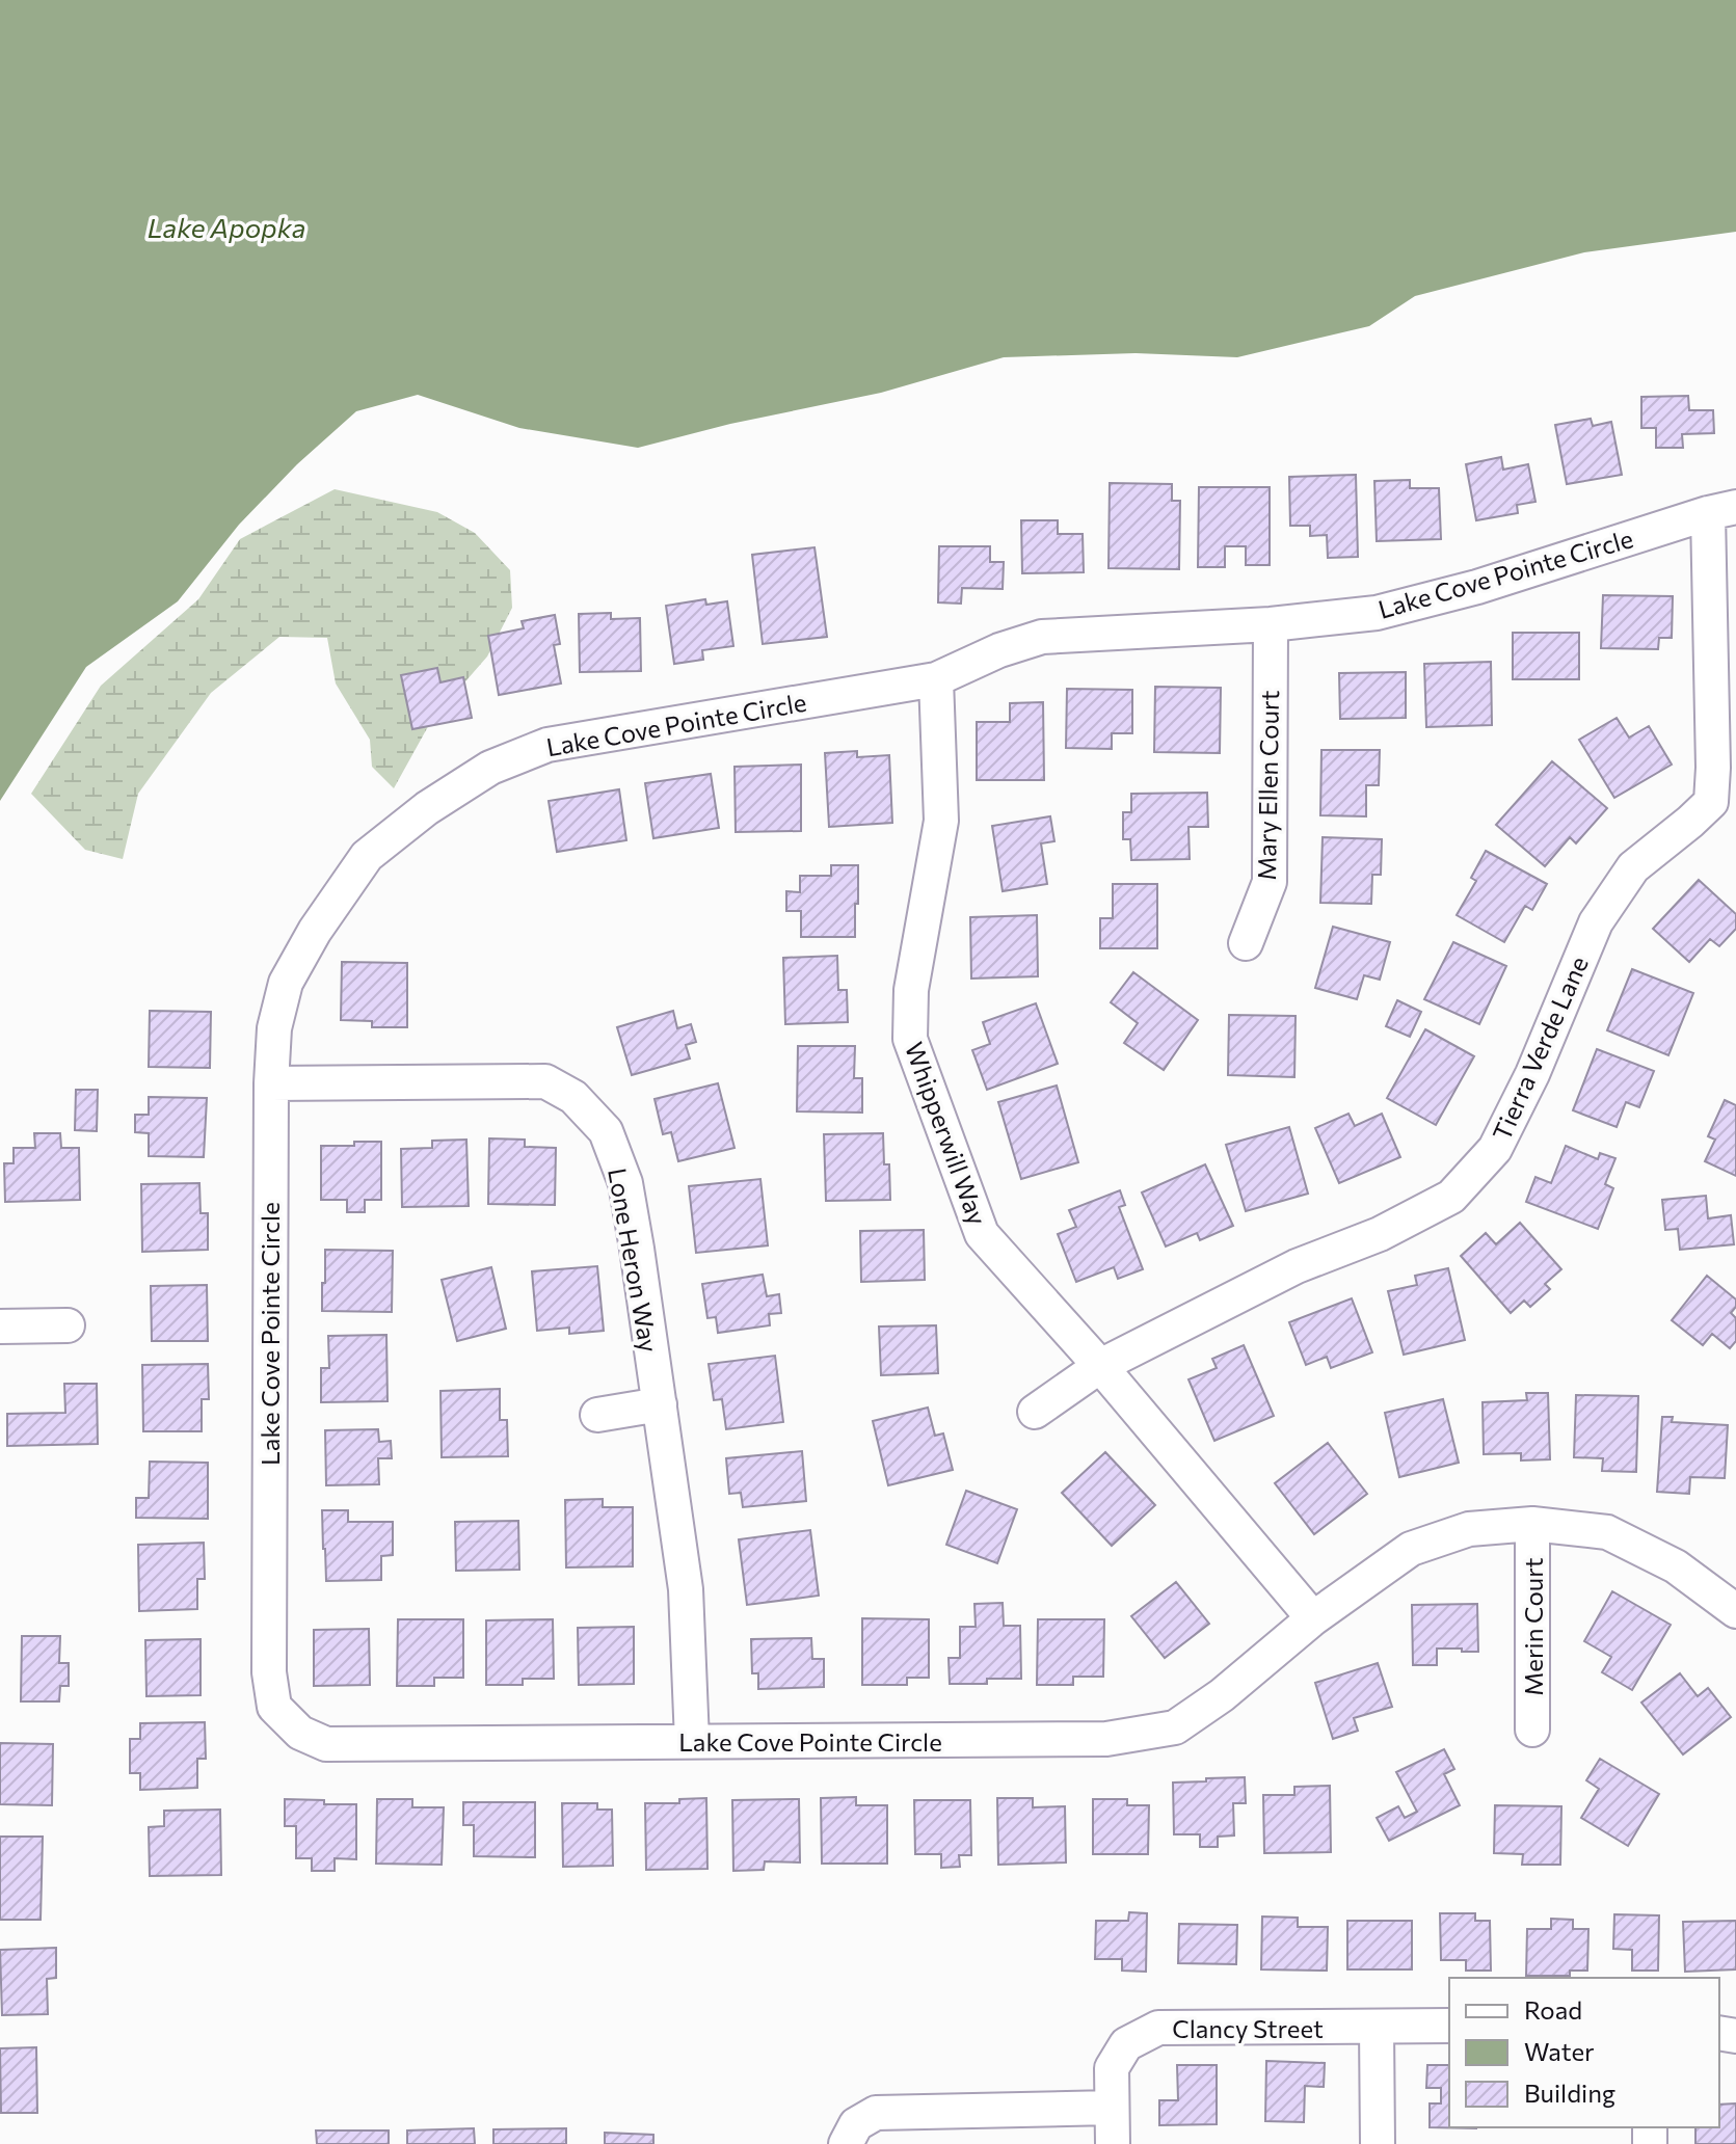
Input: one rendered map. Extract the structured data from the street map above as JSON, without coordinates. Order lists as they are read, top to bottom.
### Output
{
  "streets": {
    "street": [
      "Lake Cove Pointe Circle",
      "Mary Ellen Court",
      "Tierra Verde Lane",
      "Whipperwill Way",
      "Lone Heron Way",
      "Merin Court",
      "Clancy Street"
    ]
  },
  "crossings": [
    ["Lake Cove Pointe Circle", "Mary Ellen Court"],
    ["Lake Cove Pointe Circle", "Tierra Verde Lane"],
    ["Lake Cove Pointe Circle", "Whipperwill Way"],
    ["Lake Cove Pointe Circle", "Lone Heron Way"],
    ["Lake Cove Pointe Circle", "Merin Court"],
    ["Tierra Verde Lane", "Whipperwill Way"]
  ],
  "water": ["Lake Apopka"],
  "legend": ["Road", "Water", "Building"]
}
